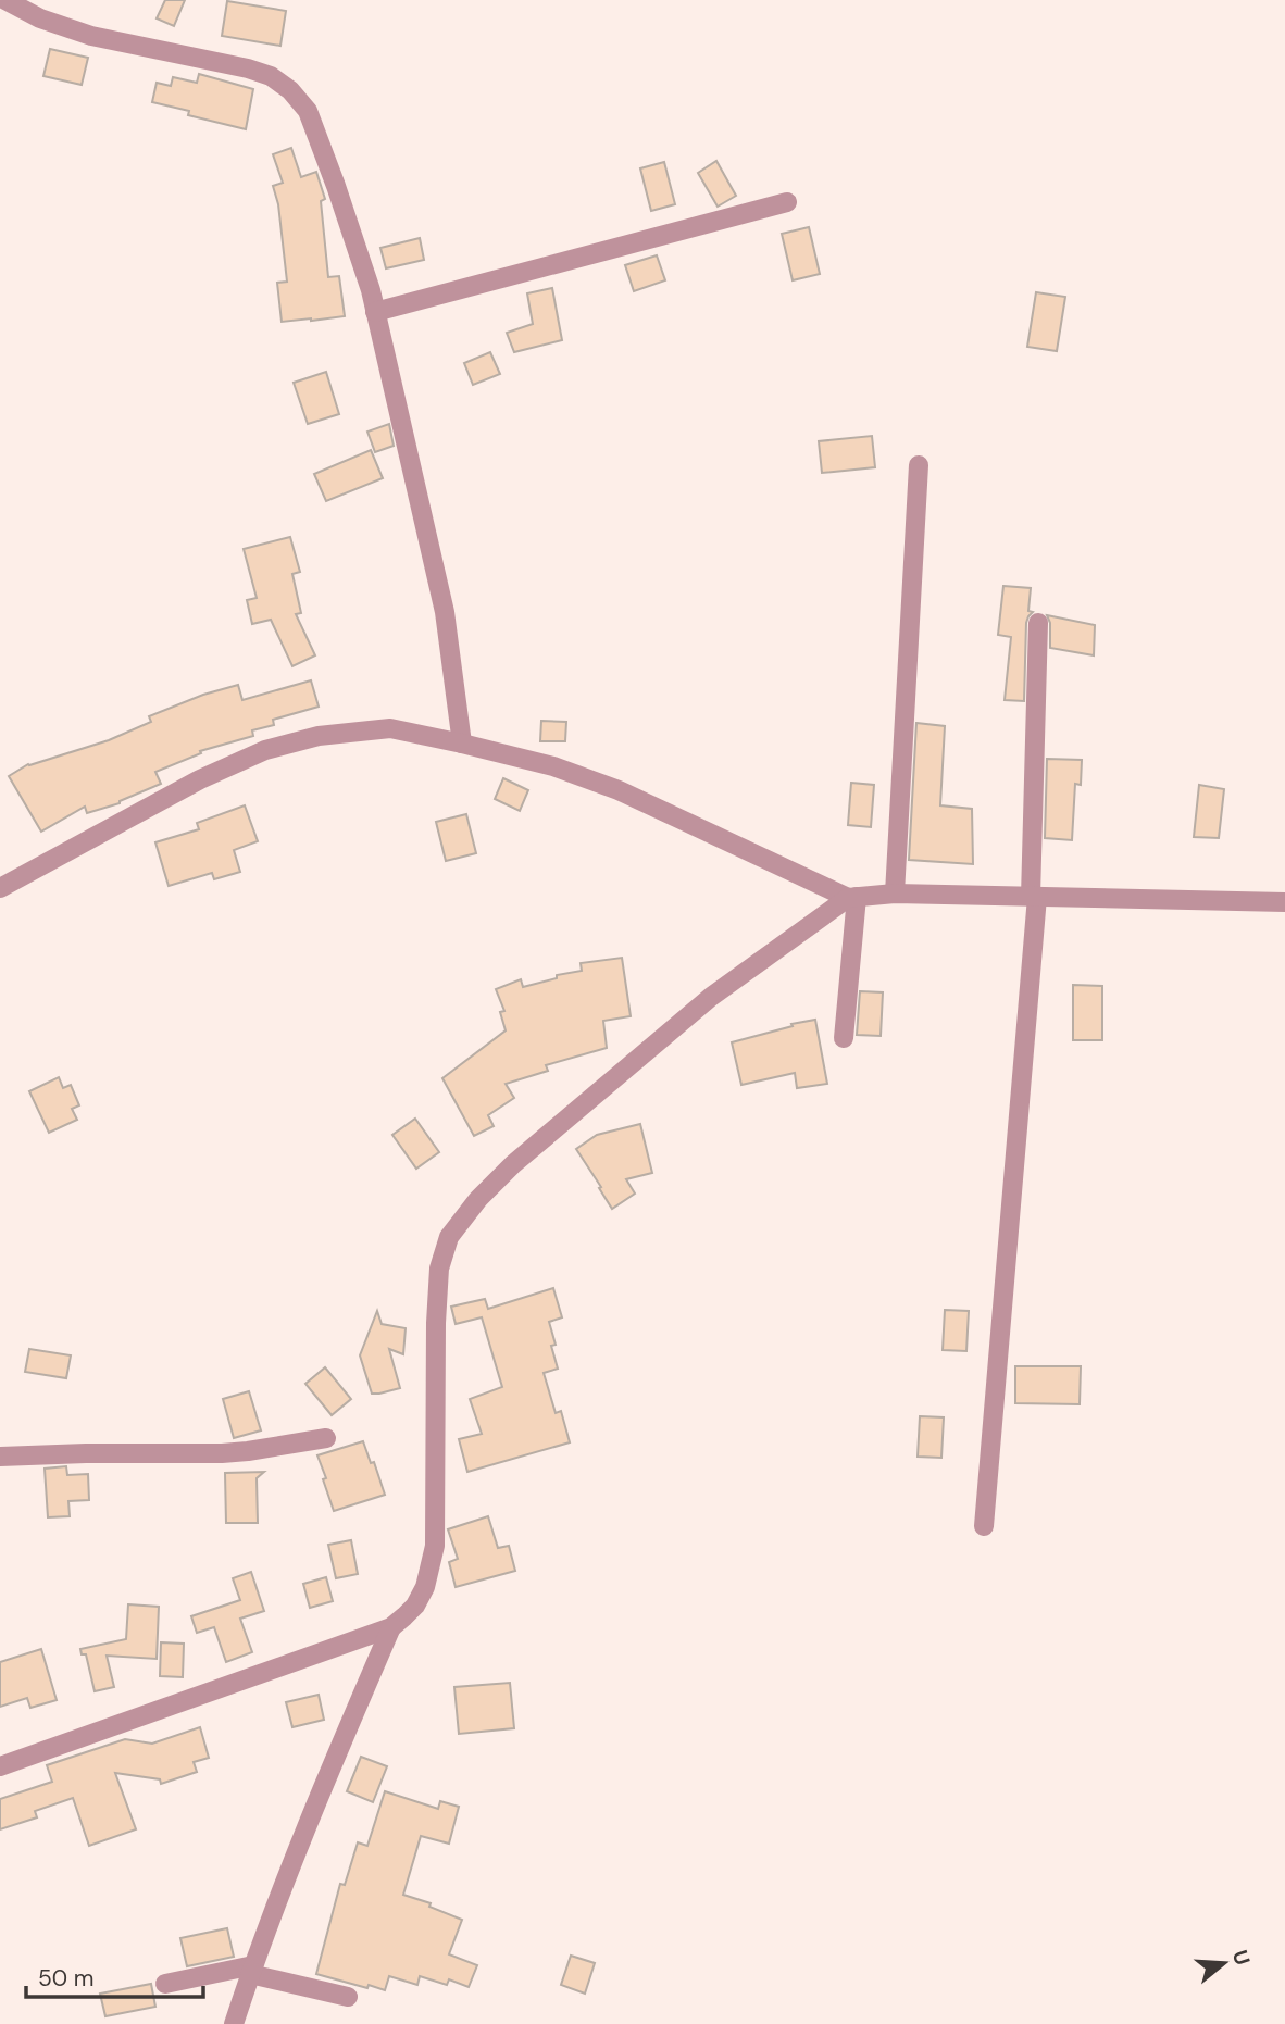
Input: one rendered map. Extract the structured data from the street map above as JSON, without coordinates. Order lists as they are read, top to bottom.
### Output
{
  "scale_bar": "50 m",
  "north": "right"
}
